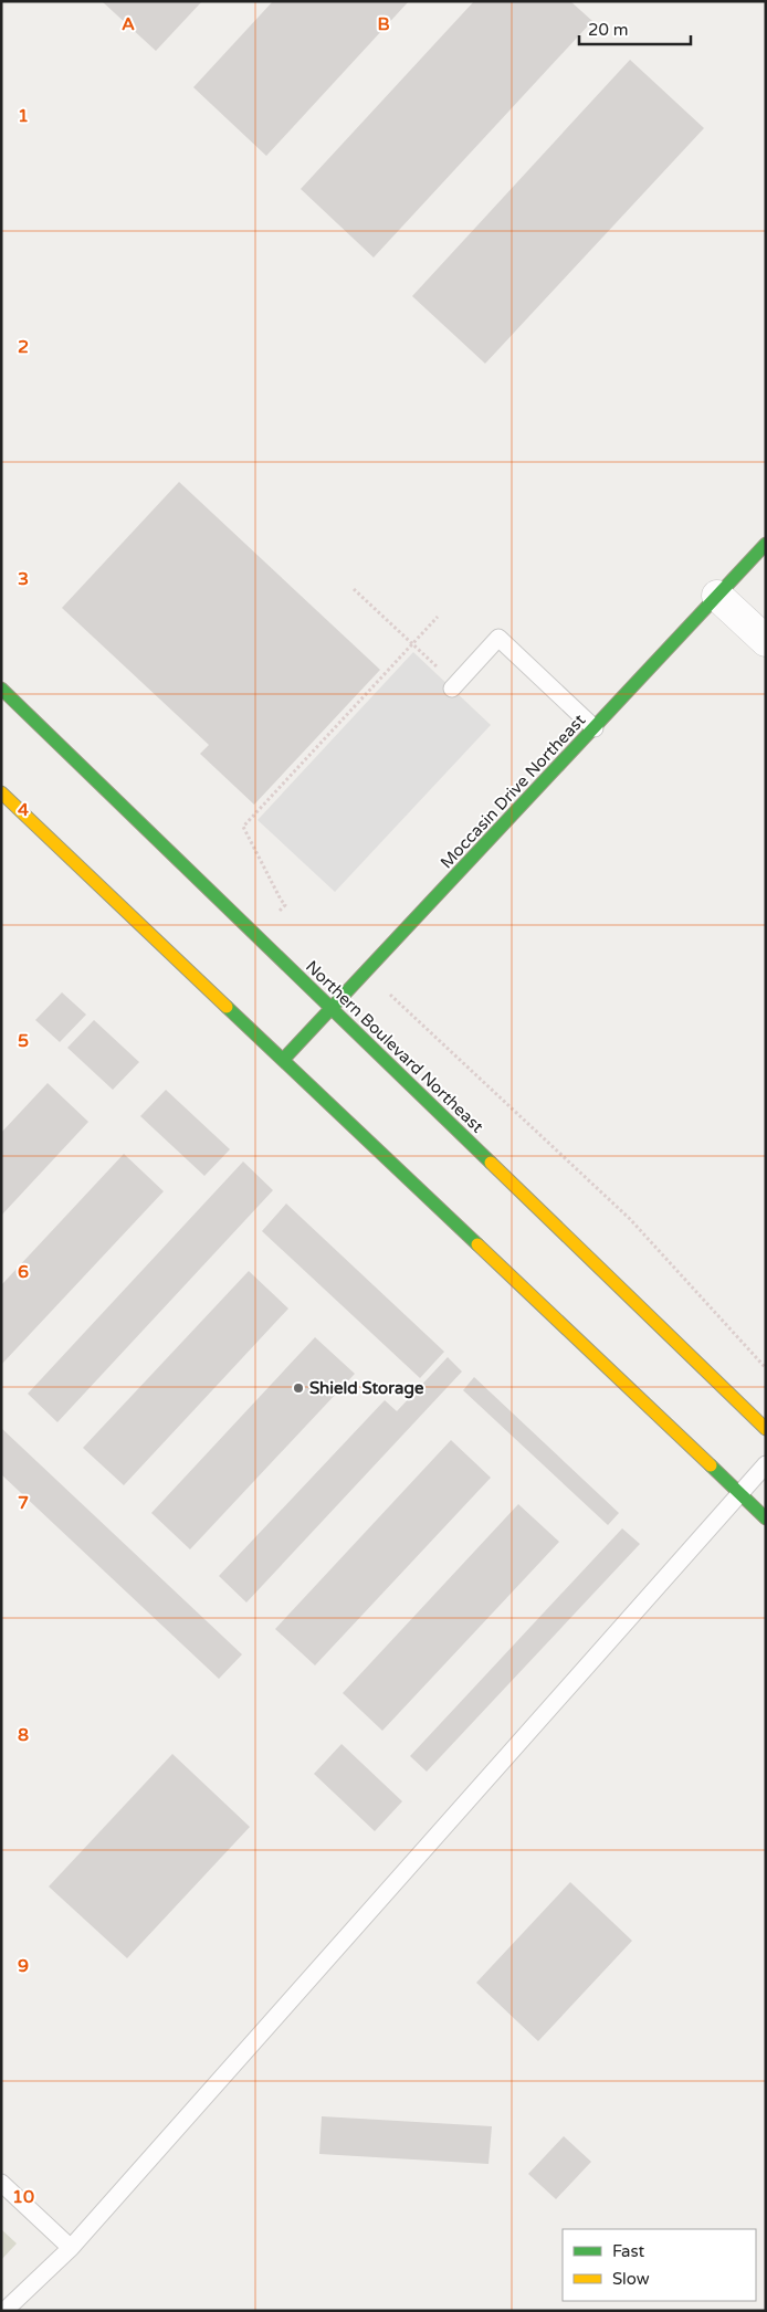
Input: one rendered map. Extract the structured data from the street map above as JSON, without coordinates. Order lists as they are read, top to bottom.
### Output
{
  "streets": {
    "main road": ["Moccasin Drive Northeast", "Northern Boulevard Northeast"]
  },
  "crossings": [
    ["Moccasin Drive Northeast", "Northern Boulevard Northeast"]
  ],
  "places": ["Shield Storage"],
  "legend": ["Fast", "Slow"],
  "scale_bar": "20 m",
  "grid": {
    "columns": ["A", "B"],
    "rows": [
      "1",
      "2",
      "3",
      "4",
      "5",
      "6",
      "7",
      "8",
      "9",
      "10"
    ]
  }
}
